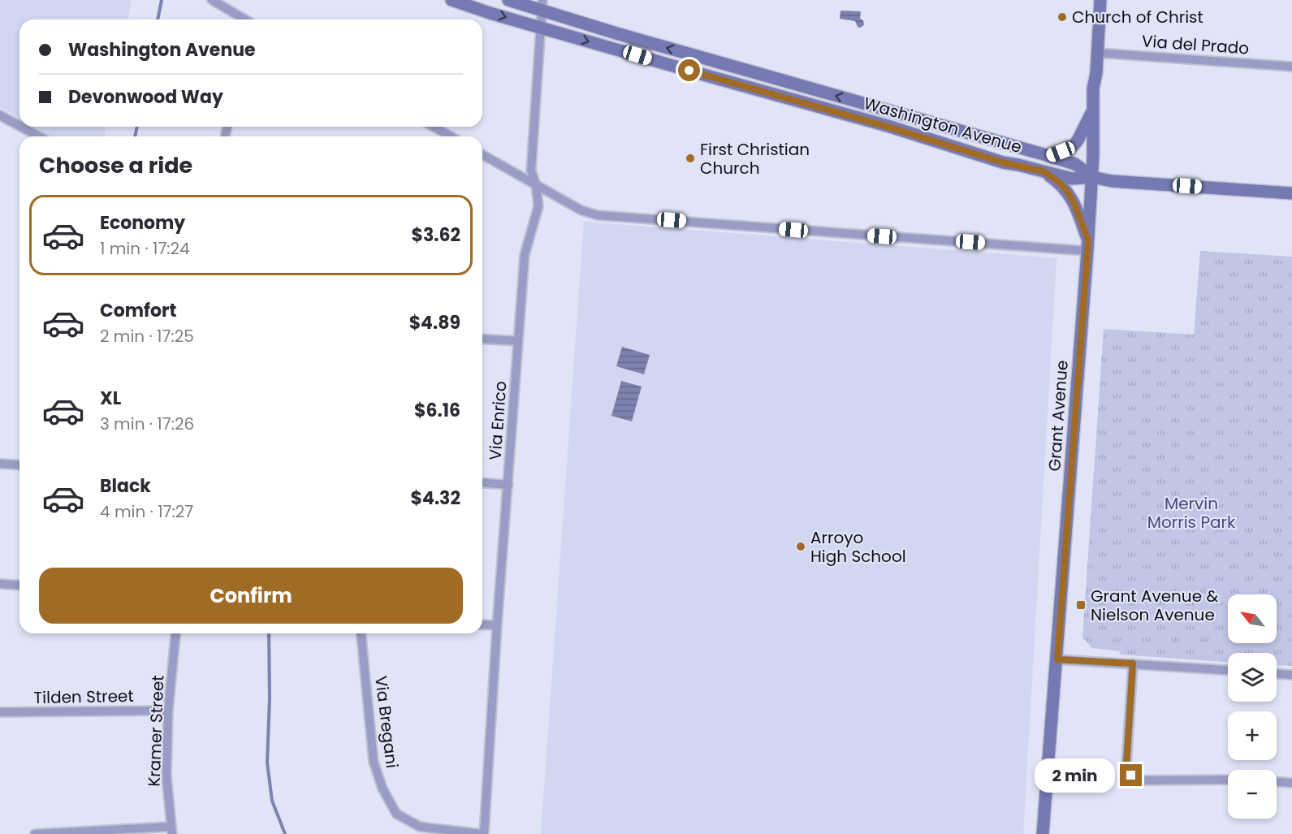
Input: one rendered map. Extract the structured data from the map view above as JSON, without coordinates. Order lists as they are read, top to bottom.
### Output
{
  "streets": {
    "main road": ["Washington Avenue", "Grant Avenue"],
    "street": [
      "Via del Prado",
      "Via Enrico",
      "Tilden Street",
      "Via Bregani",
      "Kramer Street"
    ]
  },
  "crossings": [
    ["Via del Prado", "Grant Avenue"],
    ["Washington Avenue", "Grant Avenue"],
    ["Washington Avenue", "Via Enrico"],
    ["Via Enrico", "Via Bregani"],
    ["Tilden Street", "Kramer Street"]
  ],
  "parks": ["Mervin Morris Park"],
  "places": {
    "other": ["Church of Christ", "First Christian Church", "Arroyo High School"],
    "transit": ["Grant Avenue & Nielson Avenue"]
  },
  "north": "top left",
  "page": {
    "banner": ["Washington Avenue", "Devonwood Way"],
    "heading": "Choose a ride",
    "list": [
      {
        "name": "Economy",
        "note": "1 min · 17:24",
        "value": "$3.62"
      },
      {
        "name": "Comfort",
        "note": "2 min · 17:25",
        "value": "$4.89"
      },
      {
        "name": "XL",
        "note": "3 min · 17:26",
        "value": "$6.16"
      },
      {
        "name": "Black",
        "note": "4 min · 17:27",
        "value": "$4.32"
      }
    ],
    "buttons": "Confirm",
    "map_buttons": ["+", "−"],
    "bubble": "2 min"
  }
}
